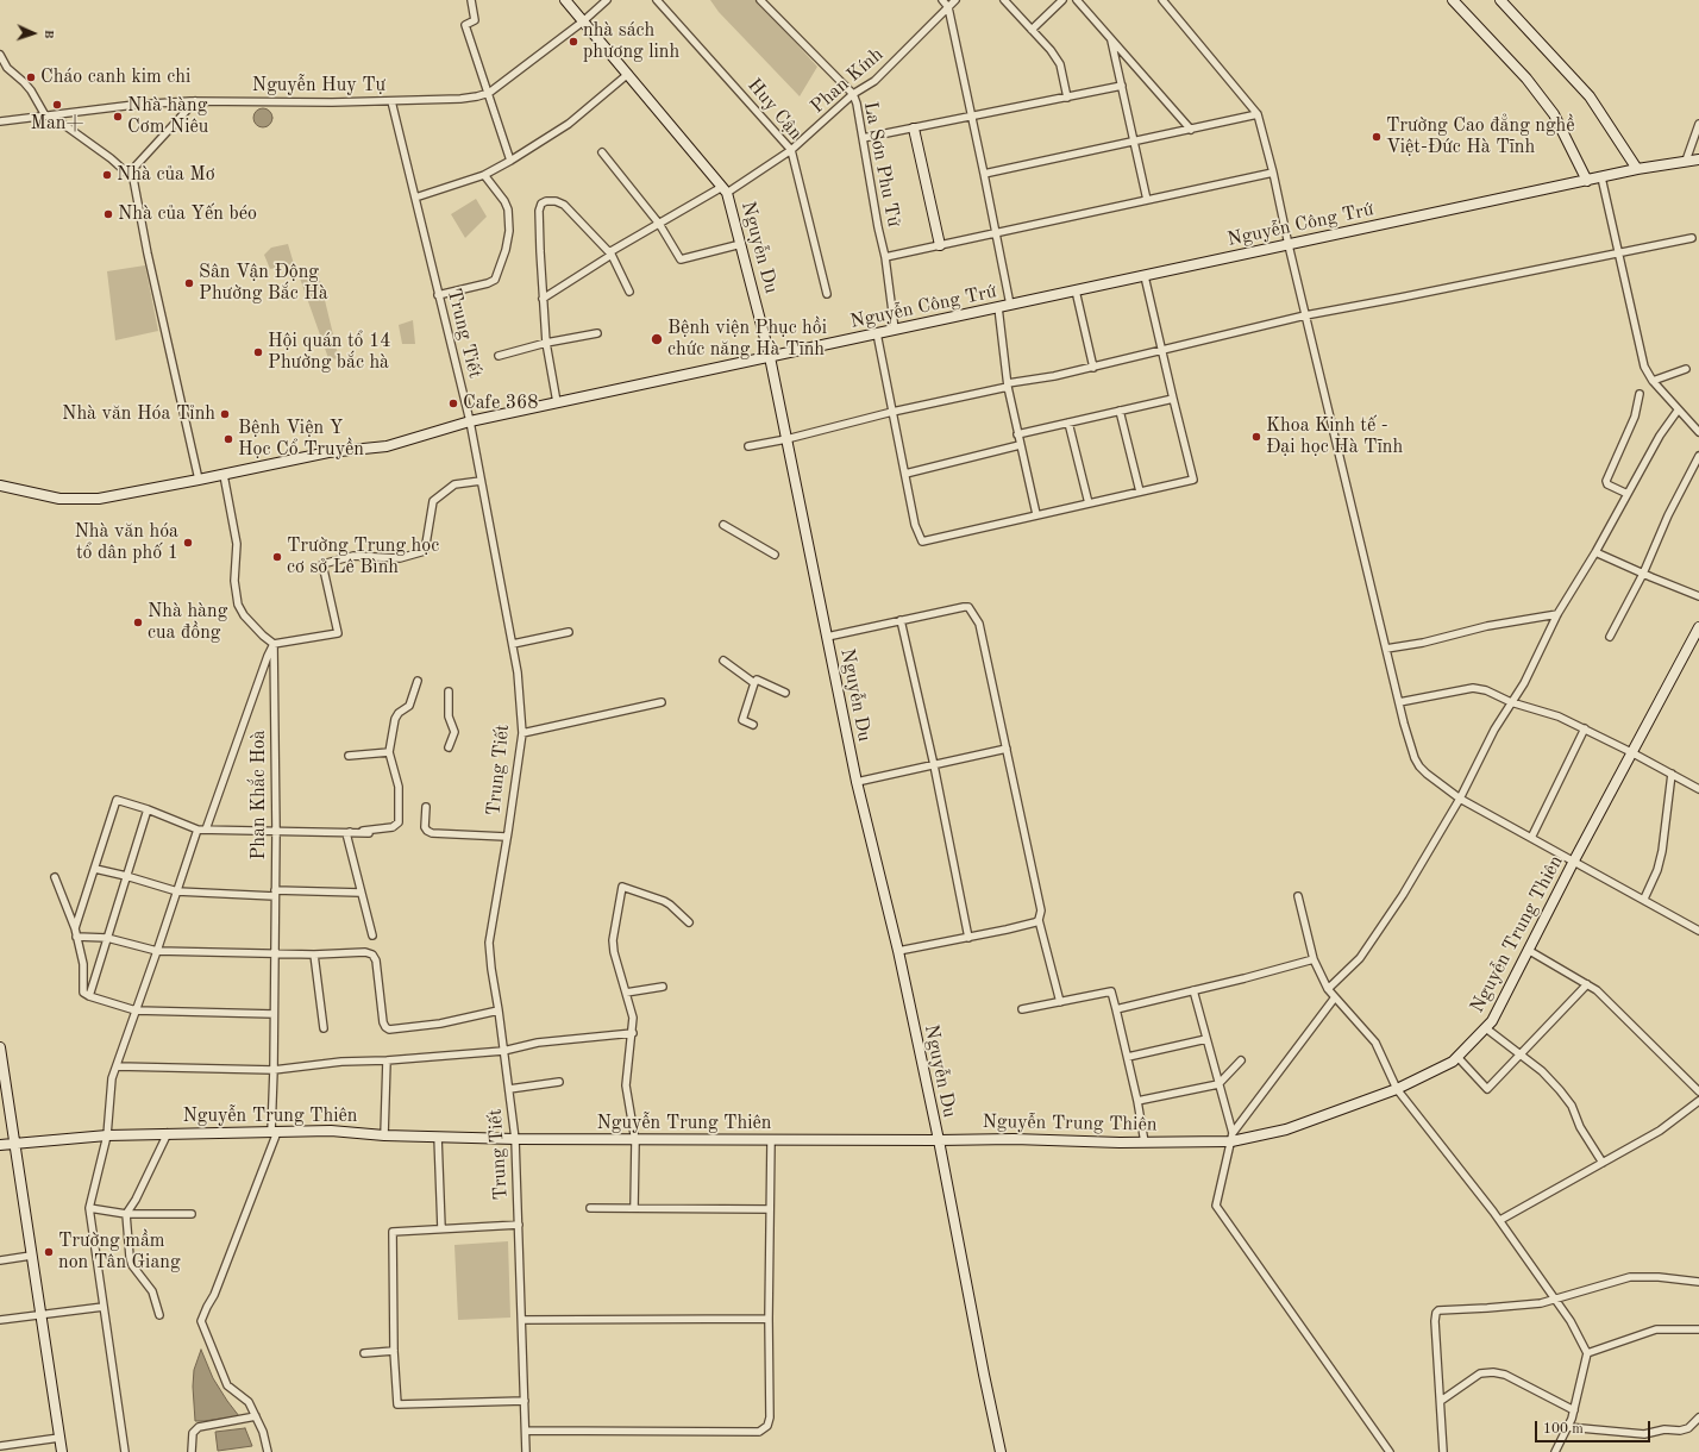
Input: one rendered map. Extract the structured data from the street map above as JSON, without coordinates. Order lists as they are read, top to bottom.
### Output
{
  "streets": {
    "main road": ["Nguyễn Công Trứ", "Nguyễn Du", "Nguyễn Trung Thiên"],
    "street": [
      "Phan Kính",
      "Nguyễn Huy Tự",
      "Huy Cận",
      "La Sơn Phu Tử",
      "Trung Tiết",
      "Phan Khắc Hoà"
    ]
  },
  "crossings": [
    ["Phan Kính", "Huy Cận"],
    ["Phan Kính", "La Sơn Phu Tử"],
    ["Phan Kính", "Nguyễn Du"],
    ["Nguyễn Huy Tự", "Nguyễn Du"],
    ["Nguyễn Huy Tự", "Trung Tiết"],
    ["La Sơn Phu Tử", "Nguyễn Công Trứ"],
    ["Nguyễn Công Trứ", "Nguyễn Du"],
    ["Nguyễn Công Trứ", "Trung Tiết"],
    ["Nguyễn Du", "Nguyễn Trung Thiên"],
    ["Trung Tiết", "Nguyễn Trung Thiên"],
    ["Phan Khắc Hoà", "Nguyễn Trung Thiên"]
  ],
  "places": [
    "nhà sách phương linh",
    "Cháo canh kim chi",
    "Man+",
    "Nhà hàng Cơm Niêu",
    "Trường Cao đẳng nghề Việt-Đức Hà Tĩnh",
    "Nhà của Mơ",
    "Nhà của Yến béo",
    "Sân Vận Động Phường Bắc Hà",
    "Bệnh viện Phục hồi chức năng Hà Tĩnh",
    "Hội quán tổ 14 Phường bắc hà",
    "Cafe 368",
    "Nhà văn Hóa Tỉnh",
    "Khoa Kinh tế - Đại học Hà Tĩnh",
    "Bệnh Viện Y Học Cổ Truyền",
    "Nhà văn hóa tổ dân phố 1",
    "Trường Trung học cơ sở Lê Bình",
    "Nhà hàng cua đồng",
    "Trường mầm non Tân Giang"
  ],
  "scale_bar": "100 m",
  "north": "right"
}
